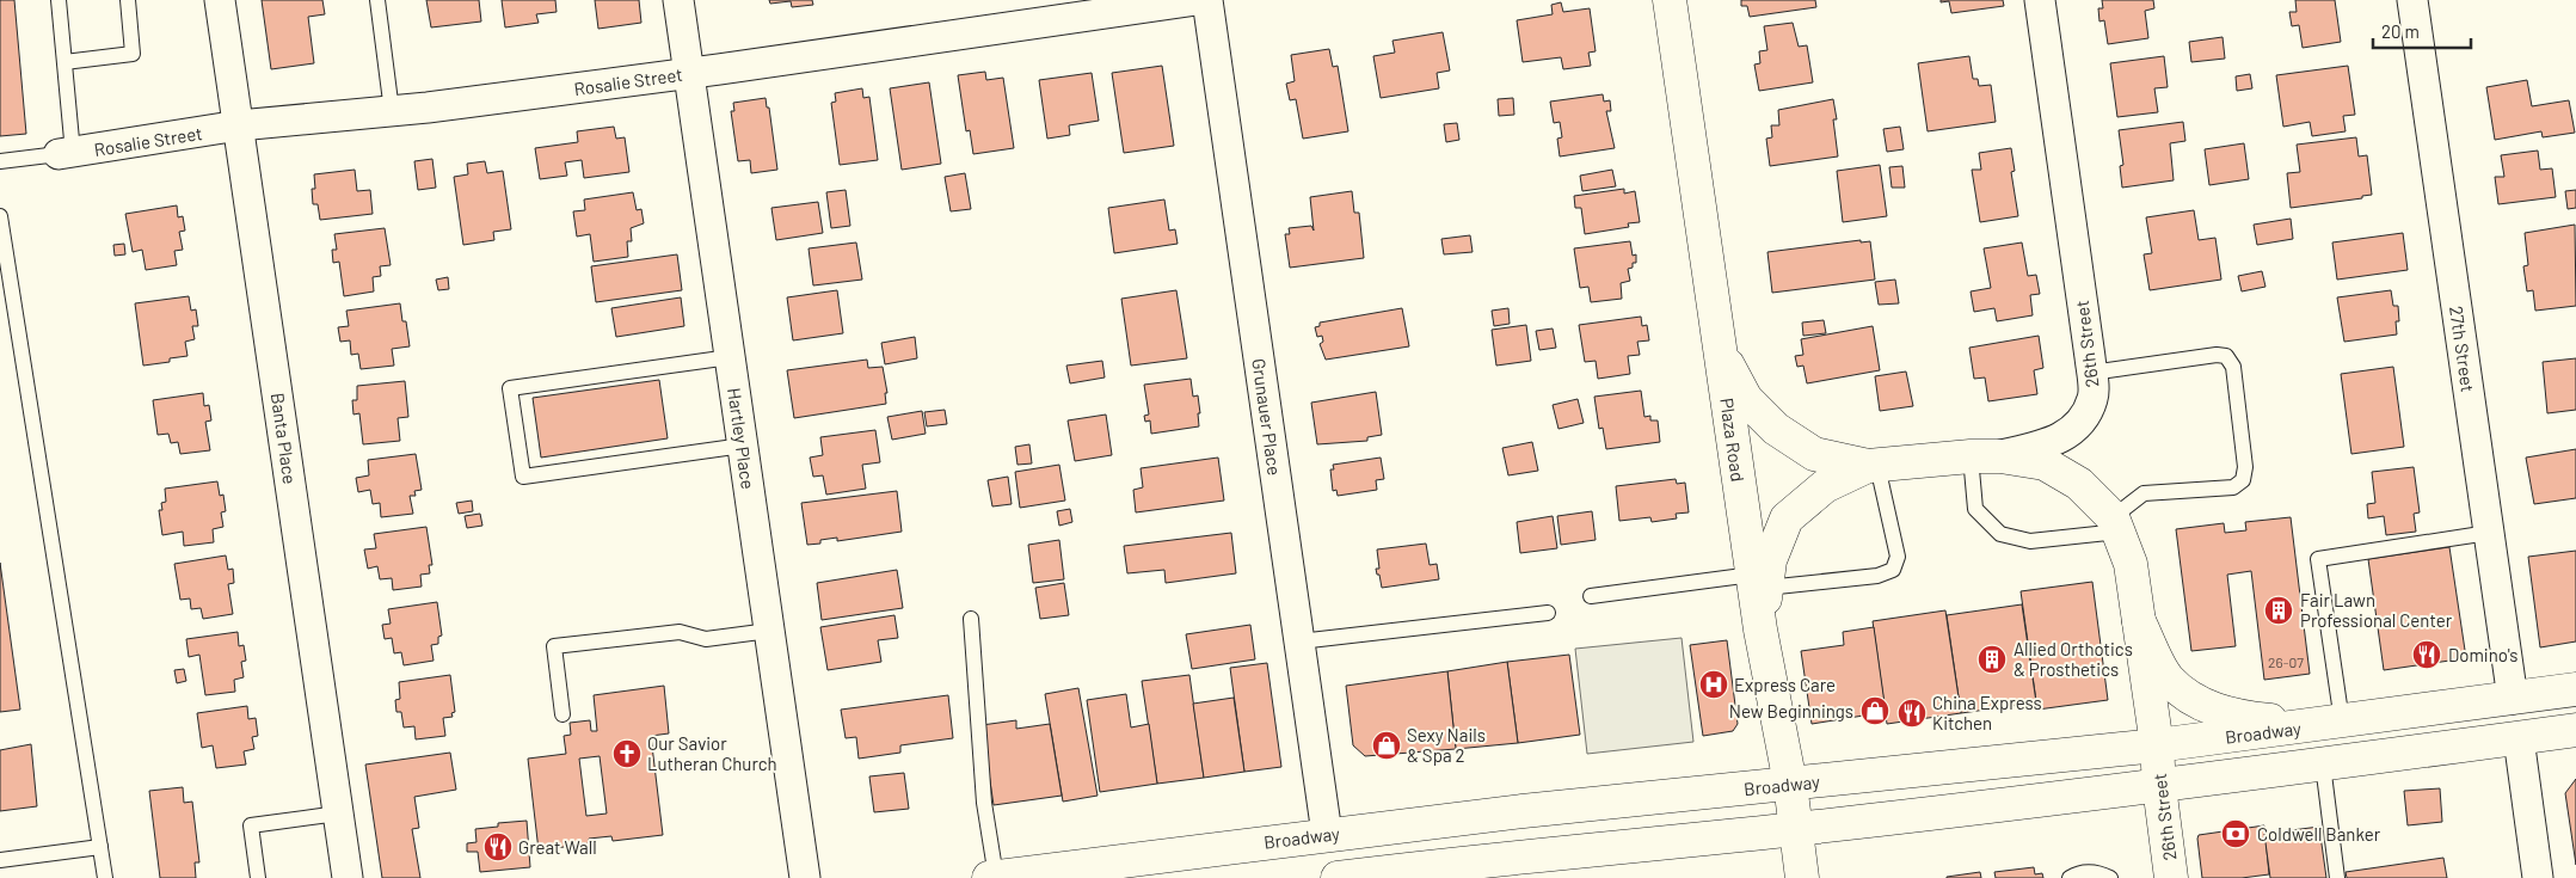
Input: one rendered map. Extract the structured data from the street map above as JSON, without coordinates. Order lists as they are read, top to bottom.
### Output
{
  "streets": {
    "main road": ["26th Street", "Plaza Road", "Broadway"],
    "street": [
      "Rosalie Street",
      "27th Street",
      "Grunauer Place",
      "Banta Place",
      "Hartley Place"
    ]
  },
  "crossings": [
    ["Rosalie Street", "Banta Place"],
    ["Rosalie Street", "Hartley Place"],
    ["26th Street", "Broadway"],
    ["27th Street", "Broadway"],
    ["Grunauer Place", "Broadway"]
  ],
  "places": {
    "building": ["Fair Lawn Professional Center", "Allied Orthotics & Prosthetics"],
    "restaurant": ["Domino's", "China Express Kitchen", "Great Wall"],
    "hospital": ["Express Care"],
    "shop": ["New Beginnings", "Sexy Nails & Spa 2"],
    "church": ["Our Savior Lutheran Church"],
    "bank": ["Coldwell Banker"]
  },
  "house_numbers": ["26-07"],
  "scale_bar": "20 m"
}
